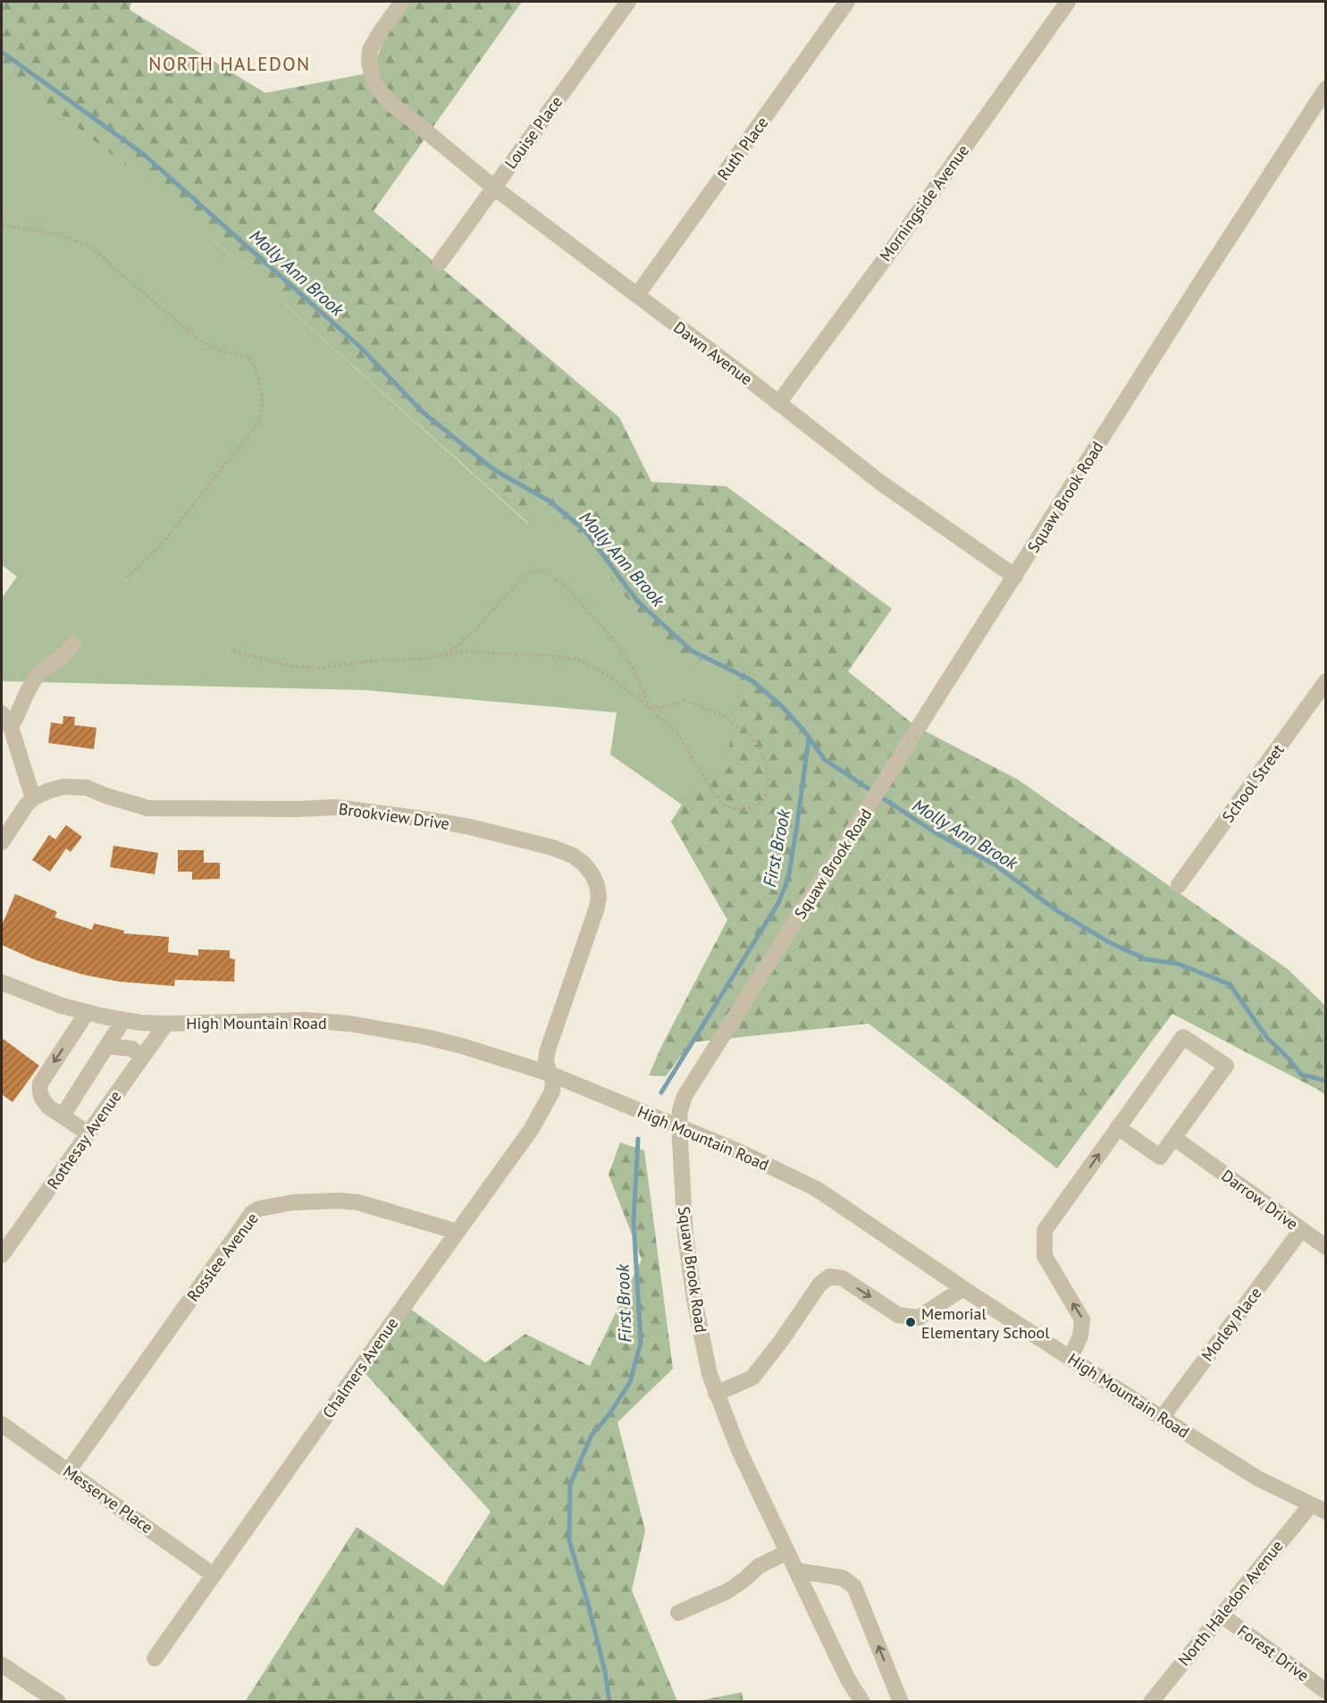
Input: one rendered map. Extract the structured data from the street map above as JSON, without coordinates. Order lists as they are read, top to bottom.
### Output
{
  "streets": {
    "street": [
      "Louise Place",
      "Ruth Place",
      "Morningside Avenue",
      "Dawn Avenue",
      "Squaw Brook Road",
      "School Street",
      "Brookview Drive",
      "High Mountain Road",
      "Rothesay Avenue",
      "Darrow Drive",
      "Rosslee Avenue",
      "Morley Place",
      "Chalmers Avenue",
      "Messerve Place",
      "North Haledon Avenue",
      "Forest Drive"
    ]
  },
  "crossings": [
    ["Louise Place", "Dawn Avenue"],
    ["Ruth Place", "Dawn Avenue"],
    ["Morningside Avenue", "Dawn Avenue"],
    ["Dawn Avenue", "Squaw Brook Road"],
    ["Squaw Brook Road", "High Mountain Road"],
    ["Brookview Drive", "High Mountain Road"],
    ["Brookview Drive", "Chalmers Avenue"],
    ["High Mountain Road", "Rothesay Avenue"],
    ["High Mountain Road", "Morley Place"],
    ["High Mountain Road", "Chalmers Avenue"],
    ["High Mountain Road", "North Haledon Avenue"],
    ["Darrow Drive", "Morley Place"],
    ["Rosslee Avenue", "Chalmers Avenue"],
    ["Rosslee Avenue", "Messerve Place"],
    ["Chalmers Avenue", "Messerve Place"],
    ["North Haledon Avenue", "Forest Drive"]
  ],
  "districts": ["NORTH HALEDON"],
  "water": ["Molly Ann Brook", "First Brook"],
  "places": ["Memorial Elementary School"]
}
